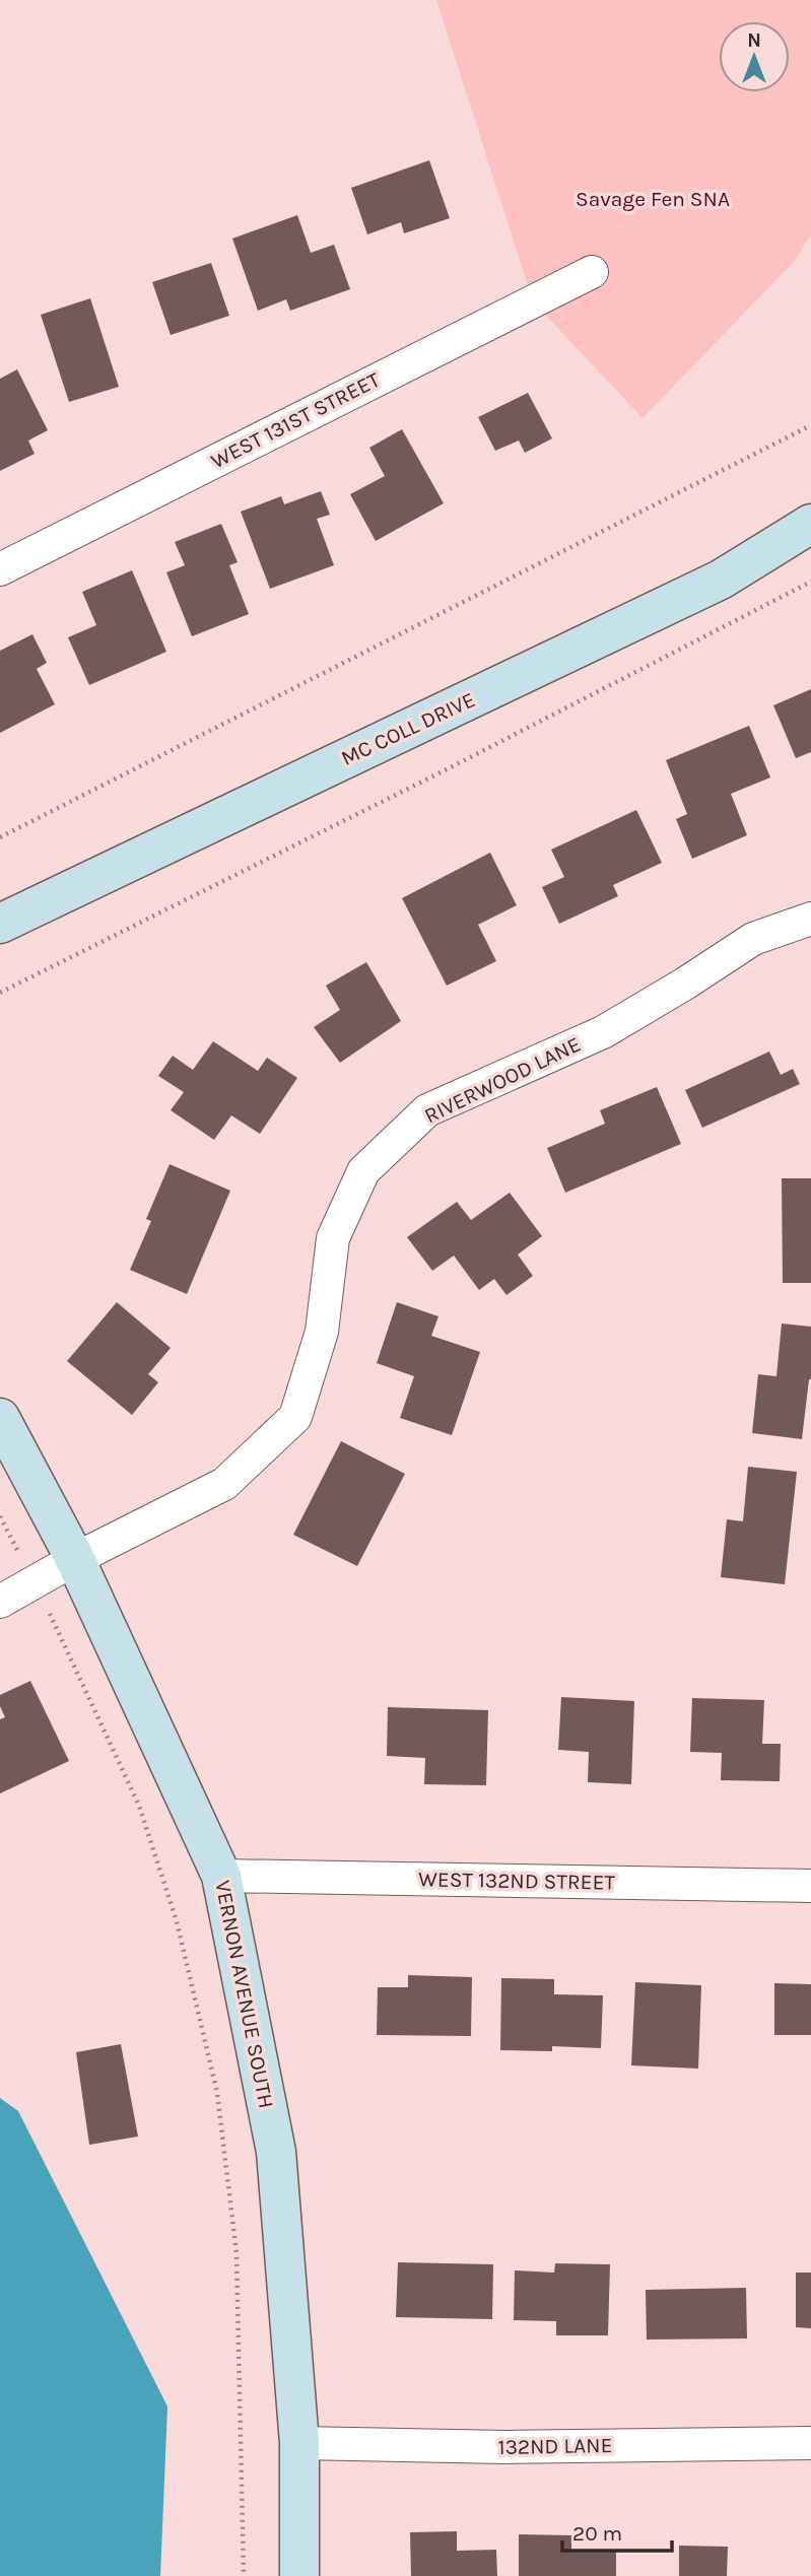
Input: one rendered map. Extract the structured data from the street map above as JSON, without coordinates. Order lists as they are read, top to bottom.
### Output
{
  "streets": {
    "street": [
      "WEST 131ST STREET",
      "MC COLL DRIVE",
      "RIVERWOOD LANE",
      "WEST 132ND STREET",
      "VERNON AVENUE SOUTH",
      "132ND LANE"
    ]
  },
  "crossings": [
    ["RIVERWOOD LANE", "VERNON AVENUE SOUTH"],
    ["WEST 132ND STREET", "VERNON AVENUE SOUTH"],
    ["VERNON AVENUE SOUTH", "132ND LANE"]
  ],
  "parks": ["Savage Fen SNA"],
  "scale_bar": "20 m",
  "north": "top"
}
